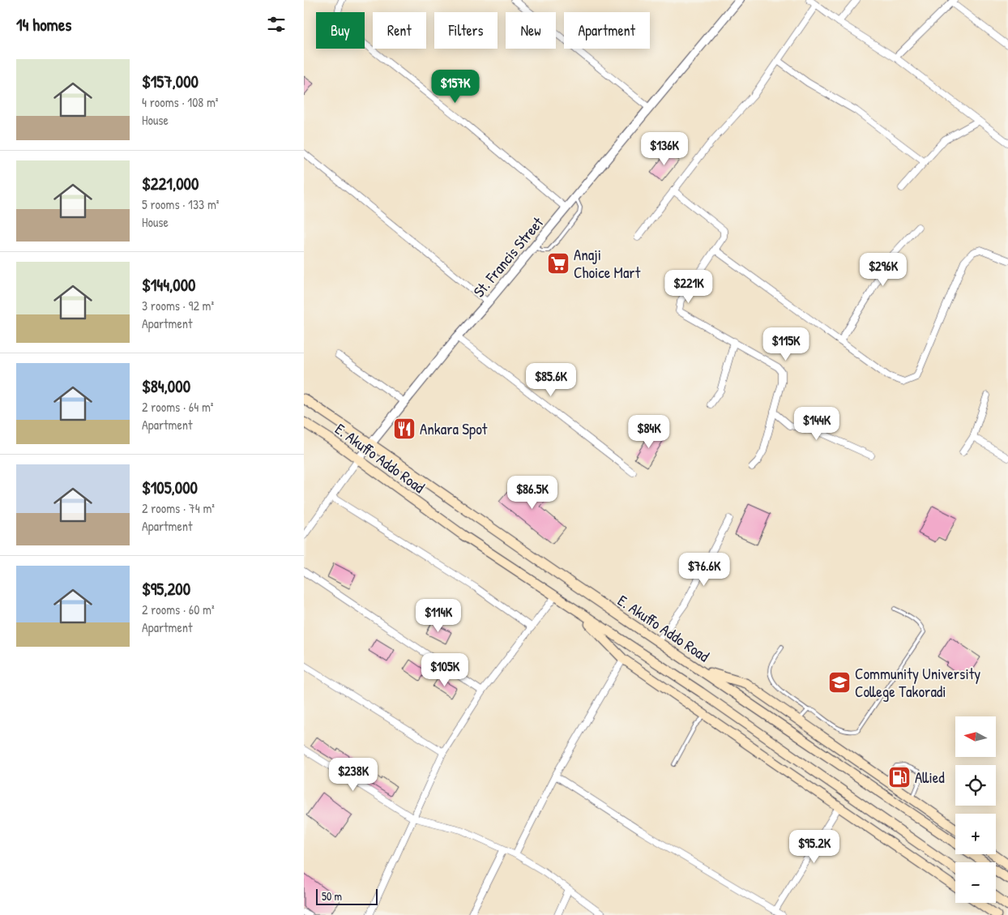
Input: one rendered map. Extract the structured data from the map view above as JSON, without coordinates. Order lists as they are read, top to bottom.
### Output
{
  "streets": {
    "main road": ["E. Akuffo Addo Road"],
    "street": ["St. Francis Street"]
  },
  "crossings": [
    ["St. Francis Street", "E. Akuffo Addo Road"]
  ],
  "places": {
    "supermarket": ["Anaji Choice Mart"],
    "restaurant": ["Ankara Spot"],
    "school or university": ["Community University College Takoradi"],
    "fuel station": ["Allied"]
  },
  "scale_bar": "50 m",
  "north": "left",
  "page": {
    "heading": "14 homes",
    "chip": [
      "Buy",
      "Rent",
      "Filters",
      "New",
      "Apartment"
    ],
    "list": [
      {
        "name": "$157,000",
        "note": "4 rooms · 108 m² · House"
      },
      {
        "name": "$221,000",
        "note": "5 rooms · 133 m² · House"
      },
      {
        "name": "$144,000",
        "note": "3 rooms · 92 m² · Apartment"
      },
      {
        "name": "$84,000",
        "note": "2 rooms · 64 m² · Apartment"
      },
      {
        "name": "$105,000",
        "note": "2 rooms · 74 m² · Apartment"
      },
      {
        "name": "$95,200",
        "note": "2 rooms · 60 m² · Apartment"
      }
    ],
    "price": [
      "$157K",
      "$136K",
      "$296K",
      "$221K",
      "$115K",
      "$85.6K",
      "$144K",
      "$84K",
      "$86.5K",
      "$76.6K",
      "$114K",
      "$105K",
      "$238K",
      "$95.2K"
    ],
    "map_buttons": ["+", "−"],
    "scale": "50 m"
  }
}
